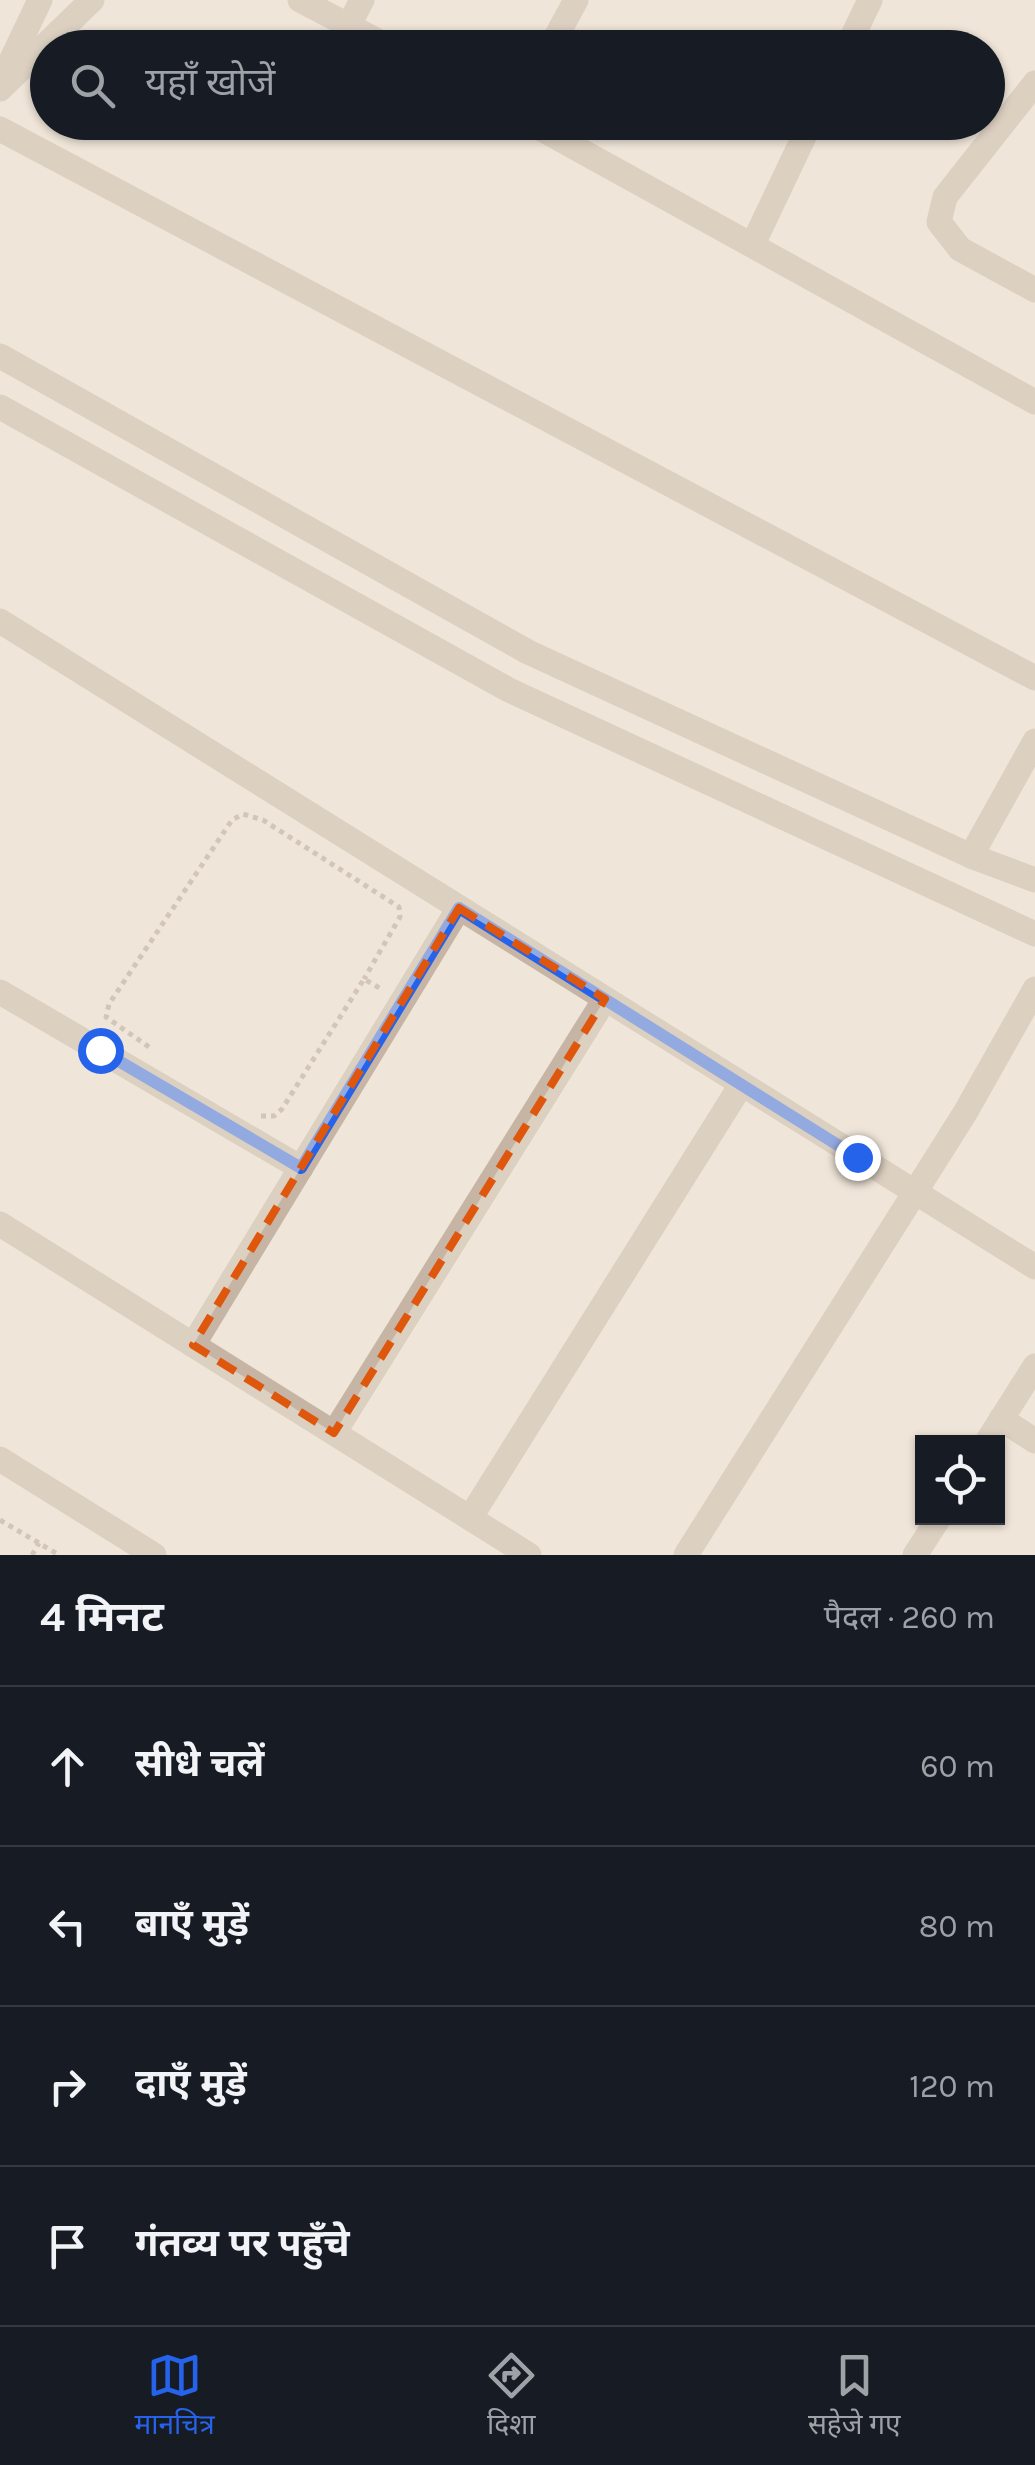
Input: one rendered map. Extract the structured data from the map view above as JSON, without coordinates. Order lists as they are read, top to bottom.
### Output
{
  "page": {
    "search": "यहाँ खोजें",
    "heading": ["4 मिनट", "पैदल · 260 m"],
    "list": [
      ["सीधे चलें", "60 m"],
      ["बाएँ मुड़ें", "80 m"],
      ["दाएँ मुड़ें", "120 m"],
      "गंतव्य पर पहुँचे"
    ],
    "nav": ["मानचित्र", "दिशा", "सहेजे गए"]
  }
}
